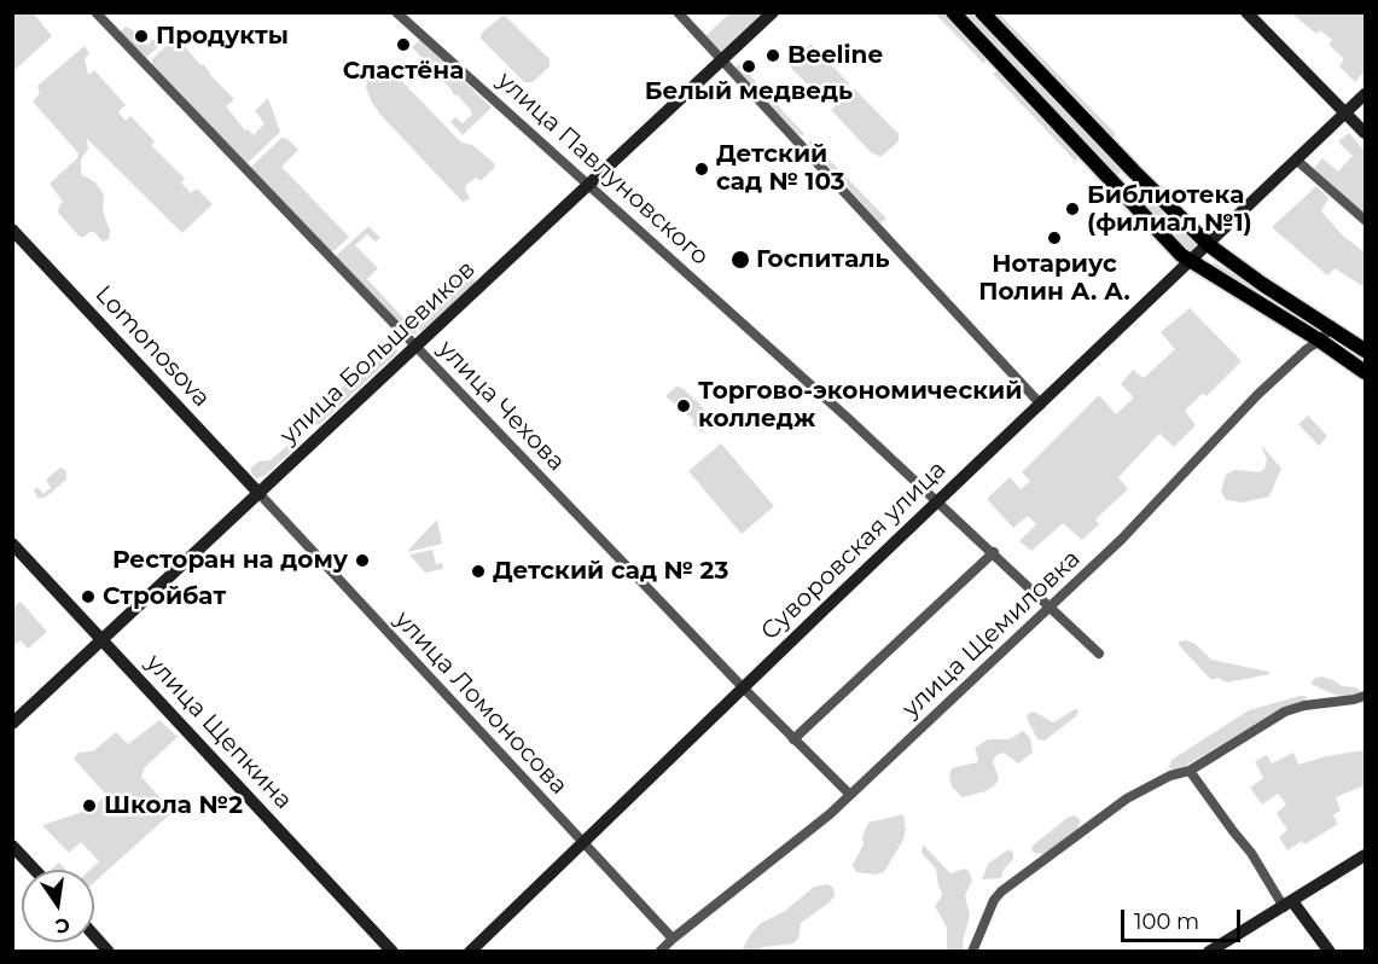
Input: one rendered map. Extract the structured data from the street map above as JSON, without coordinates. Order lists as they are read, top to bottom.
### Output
{
  "streets": {
    "street": [
      "улица Павлуновского",
      "Lomonosova",
      "улица Большевиков",
      "улица Чехова",
      "Суворовская улица",
      "улица Щемиловка",
      "улица Ломоносова",
      "улица Щепкина"
    ]
  },
  "crossings": [
    ["улица Павлуновского", "улица Большевиков"],
    ["улица Павлуновского", "Суворовская улица"],
    ["улица Павлуновского", "улица Щемиловка"],
    ["Lomonosova", "улица Большевиков"],
    ["Lomonosova", "улица Ломоносова"],
    ["улица Большевиков", "улица Чехова"],
    ["улица Большевиков", "улица Ломоносова"],
    ["улица Большевиков", "улица Щепкина"],
    ["улица Чехова", "Суворовская улица"],
    ["улица Чехова", "улица Щемиловка"],
    ["Суворовская улица", "улица Ломоносова"],
    ["улица Щемиловка", "улица Ломоносова"]
  ],
  "places": [
    "Продукты",
    "Сластёна",
    "Beeline",
    "Белый медведь",
    "Детский сад № 103",
    "Библиотека (филиал №1)",
    "Нотариус Полин А. А.",
    "Госпиталь",
    "Торгово-экономический колледж",
    "Ресторан на дому",
    "Детский сад № 23",
    "Стройбат",
    "Школа №2"
  ],
  "scale_bar": "100 m",
  "north": "bottom"
}
